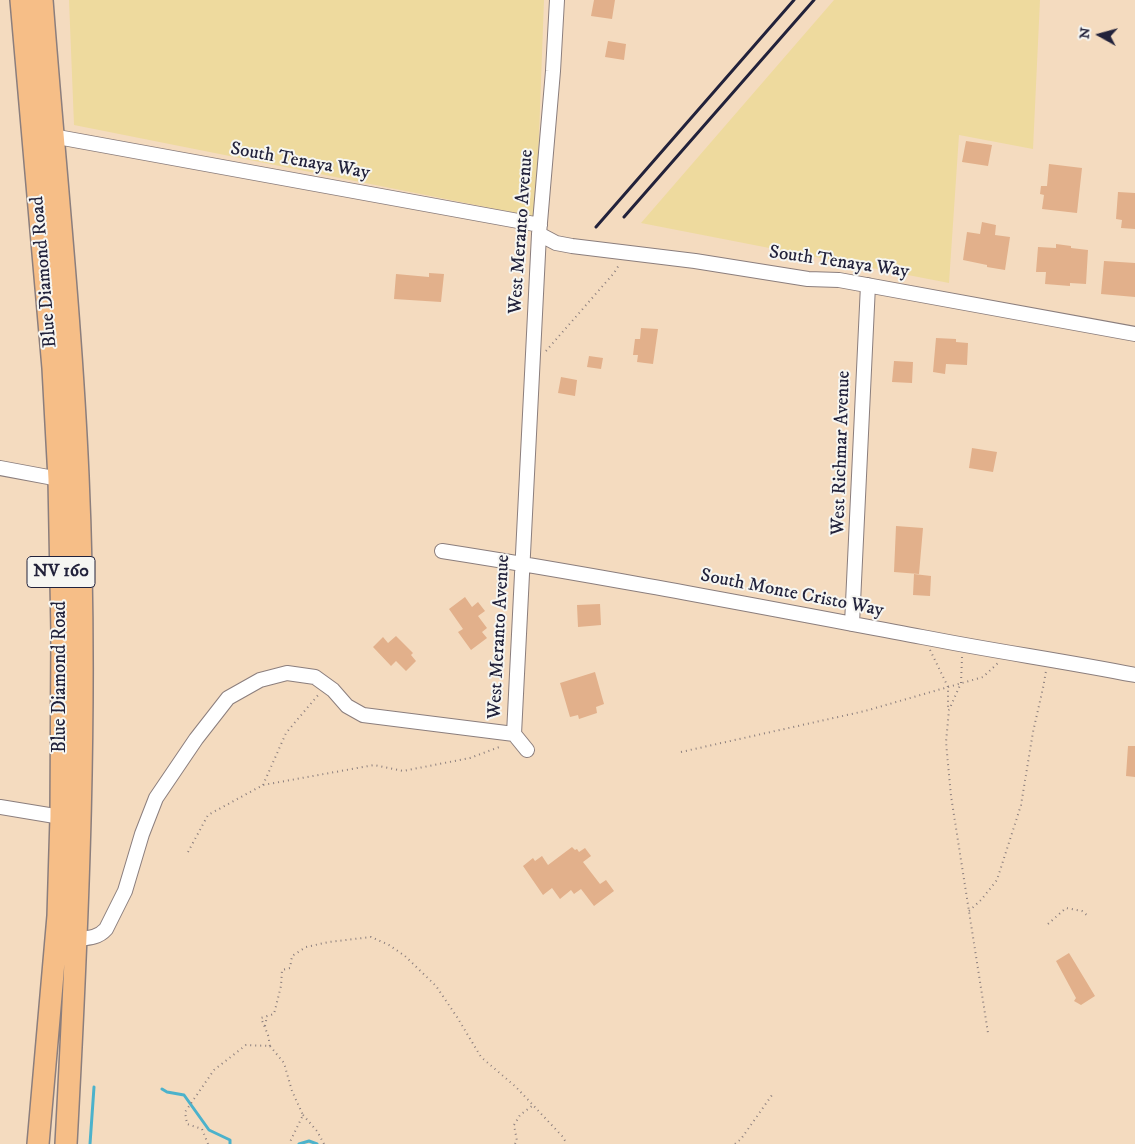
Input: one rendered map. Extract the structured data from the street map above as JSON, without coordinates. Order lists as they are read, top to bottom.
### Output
{
  "streets": {
    "highway": ["Blue Diamond Road", "NV 160"],
    "street": [
      "South Tenaya Way",
      "West Meranto Avenue",
      "West Richmar Avenue",
      "South Monte Cristo Way"
    ]
  },
  "crossings": [
    ["South Tenaya Way", "West Meranto Avenue"],
    ["South Tenaya Way", "Blue Diamond Road"],
    ["South Tenaya Way", "West Richmar Avenue"],
    ["West Meranto Avenue", "Blue Diamond Road"],
    ["West Meranto Avenue", "South Monte Cristo Way"],
    ["West Richmar Avenue", "South Monte Cristo Way"]
  ],
  "north": "left"
}
